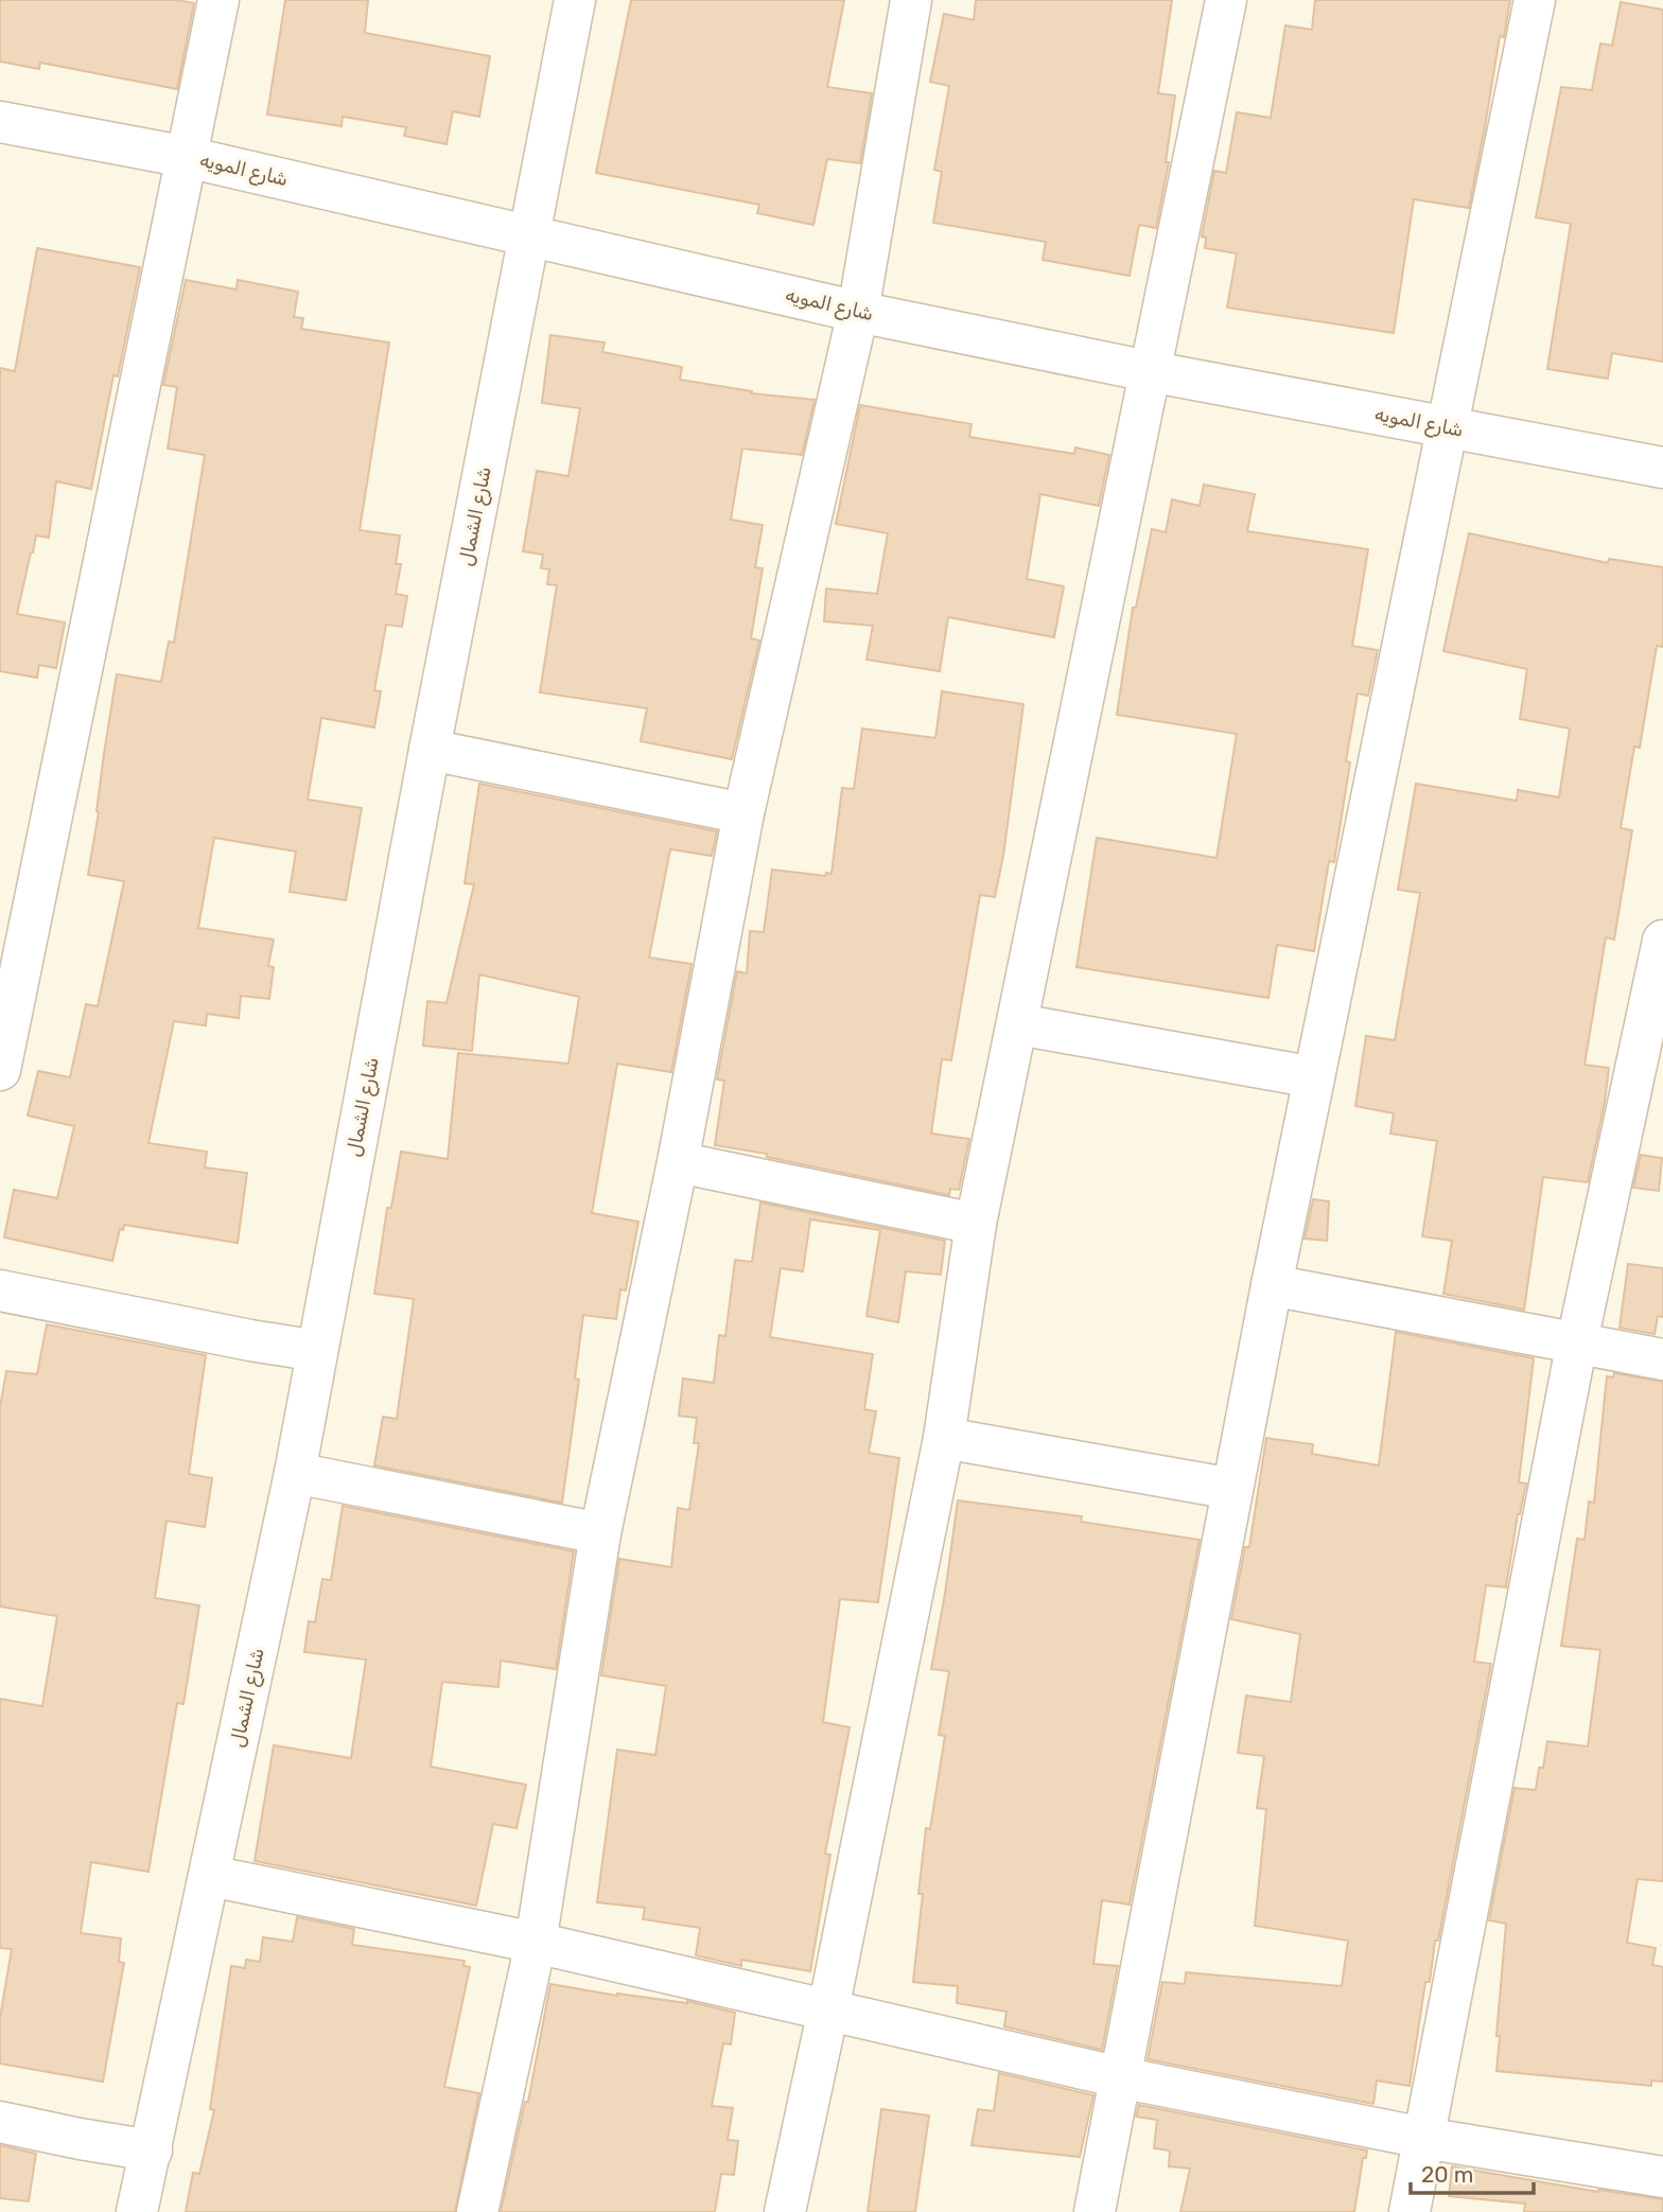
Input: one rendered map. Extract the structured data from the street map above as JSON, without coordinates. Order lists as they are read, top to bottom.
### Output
{
  "streets": {
    "street": ["شارع المويه", "شارع الشمال"]
  },
  "crossings": [
    ["شارع المويه", "شارع الشمال"]
  ],
  "scale_bar": "20 m"
}
